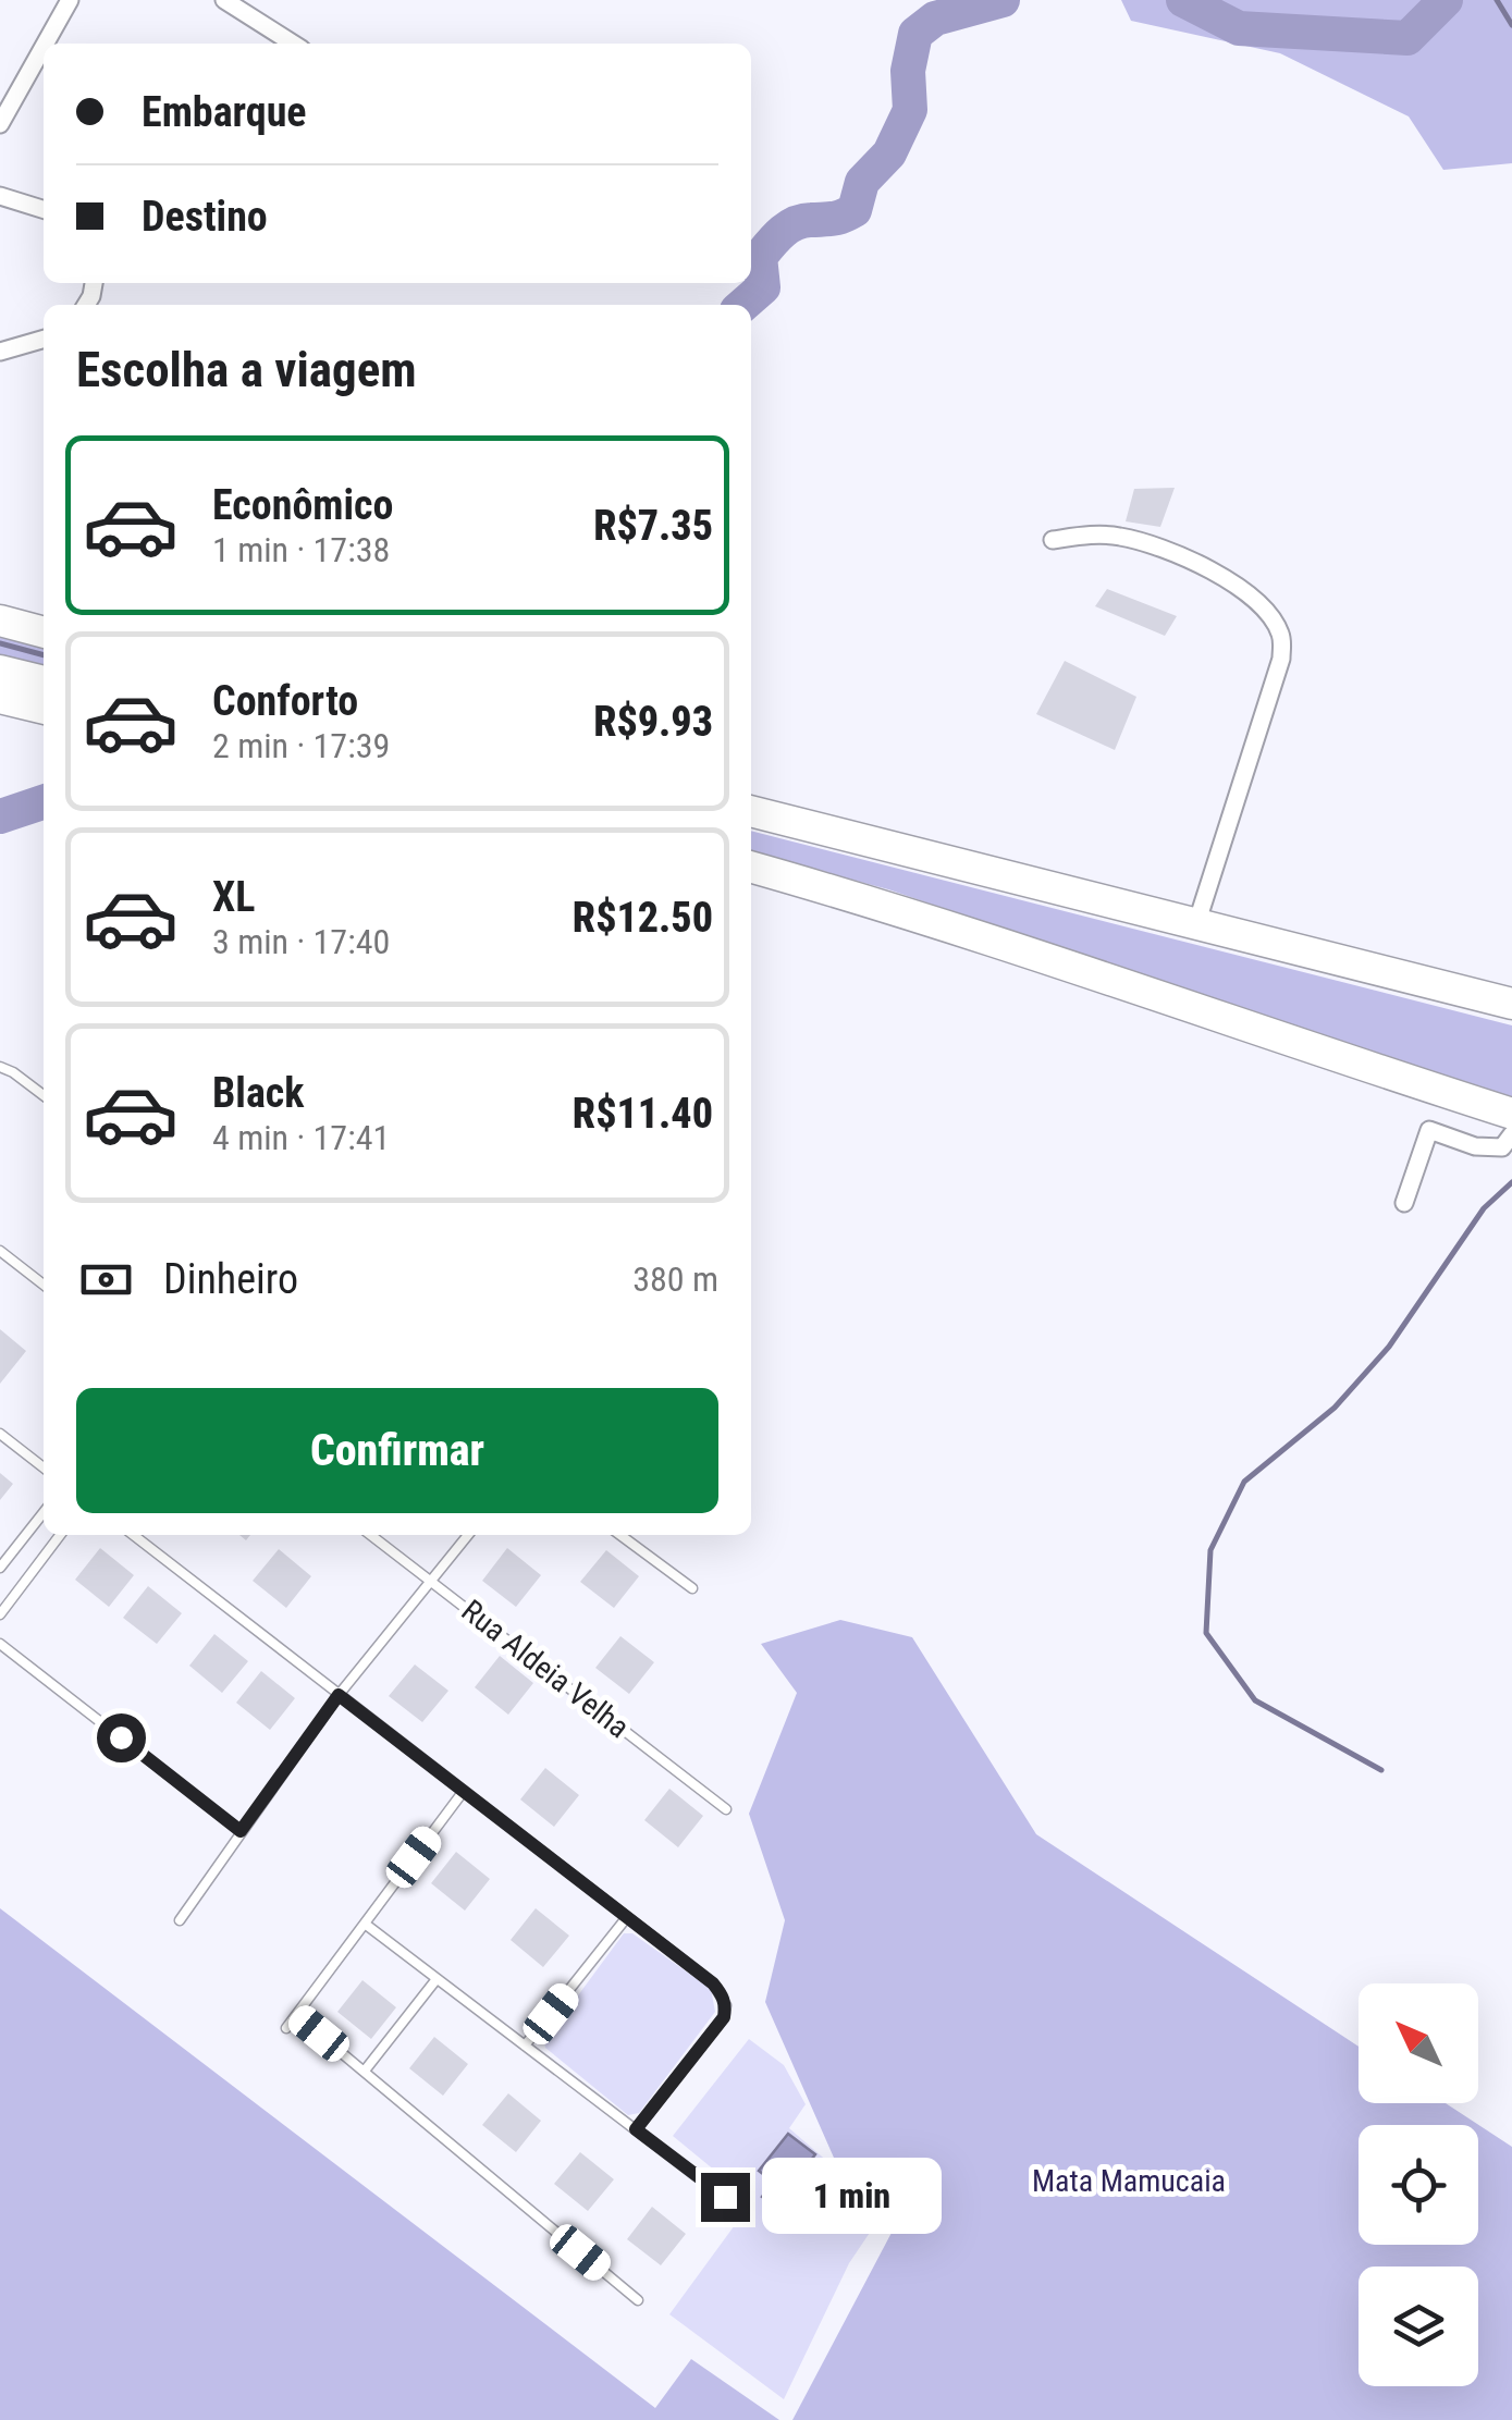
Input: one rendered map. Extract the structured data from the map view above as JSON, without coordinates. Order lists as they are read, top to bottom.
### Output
{
  "streets": {
    "lane": ["Rua Aldeia Velha"]
  },
  "parks": ["Mata Mamucaia"],
  "north": "top left",
  "page": {
    "banner": ["Embarque", "Destino"],
    "heading": "Escolha a viagem",
    "list": [
      {
        "name": "Econômico",
        "note": "1 min · 17:38",
        "value": "R$7.35"
      },
      {
        "name": "Conforto",
        "note": "2 min · 17:39",
        "value": "R$9.93"
      },
      {
        "name": "XL",
        "note": "3 min · 17:40",
        "value": "R$12.50"
      },
      {
        "name": "Black",
        "note": "4 min · 17:41",
        "value": "R$11.40"
      }
    ],
    "pay": ["Dinheiro", "380 m"],
    "buttons": "Confirmar",
    "bubble": "1 min"
  }
}
